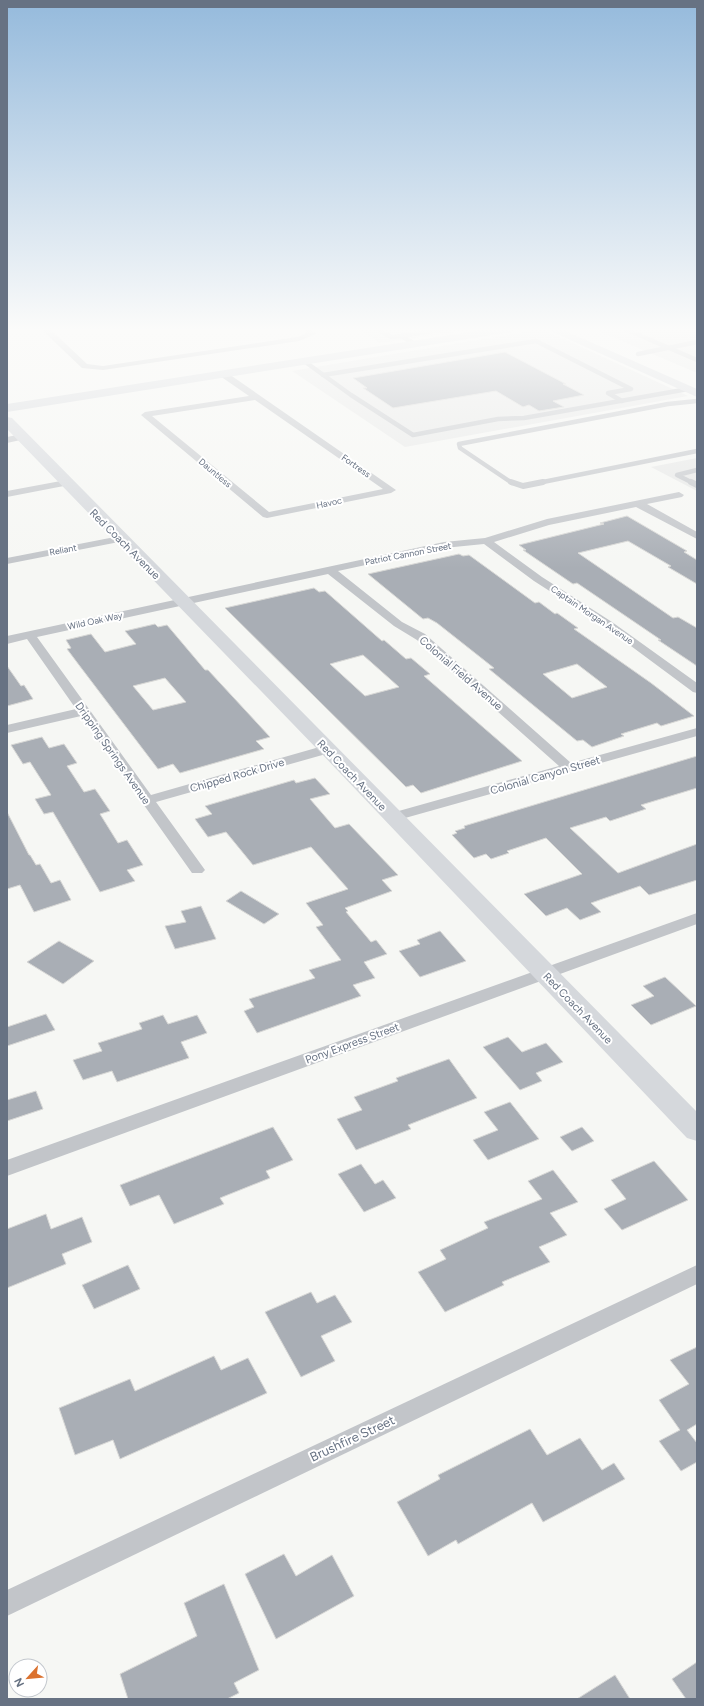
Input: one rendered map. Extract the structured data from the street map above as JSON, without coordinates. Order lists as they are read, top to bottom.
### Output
{
  "streets": {
    "street": [
      "Fortress",
      "Dauntless",
      "Havoc",
      "Red Coach Avenue",
      "Reliant",
      "Patriot Cannon Street",
      "Captain Morgan Avenue",
      "Wild Oak Way",
      "Colonial Field Avenue",
      "Dripping Springs Avenue",
      "Chipped Rock Drive",
      "Colonial Canyon Street",
      "Pony Express Street",
      "Brushfire Street"
    ]
  },
  "crossings": [
    ["Fortress", "Havoc"],
    ["Dauntless", "Havoc"],
    ["Red Coach Avenue", "Reliant"],
    ["Red Coach Avenue", "Patriot Cannon Street"],
    ["Red Coach Avenue", "Wild Oak Way"],
    ["Red Coach Avenue", "Chipped Rock Drive"],
    ["Red Coach Avenue", "Colonial Canyon Street"],
    ["Red Coach Avenue", "Pony Express Street"],
    ["Patriot Cannon Street", "Captain Morgan Avenue"],
    ["Patriot Cannon Street", "Wild Oak Way"],
    ["Patriot Cannon Street", "Colonial Field Avenue"],
    ["Wild Oak Way", "Dripping Springs Avenue"],
    ["Colonial Field Avenue", "Colonial Canyon Street"],
    ["Dripping Springs Avenue", "Chipped Rock Drive"]
  ],
  "north": "bottom left"
}
